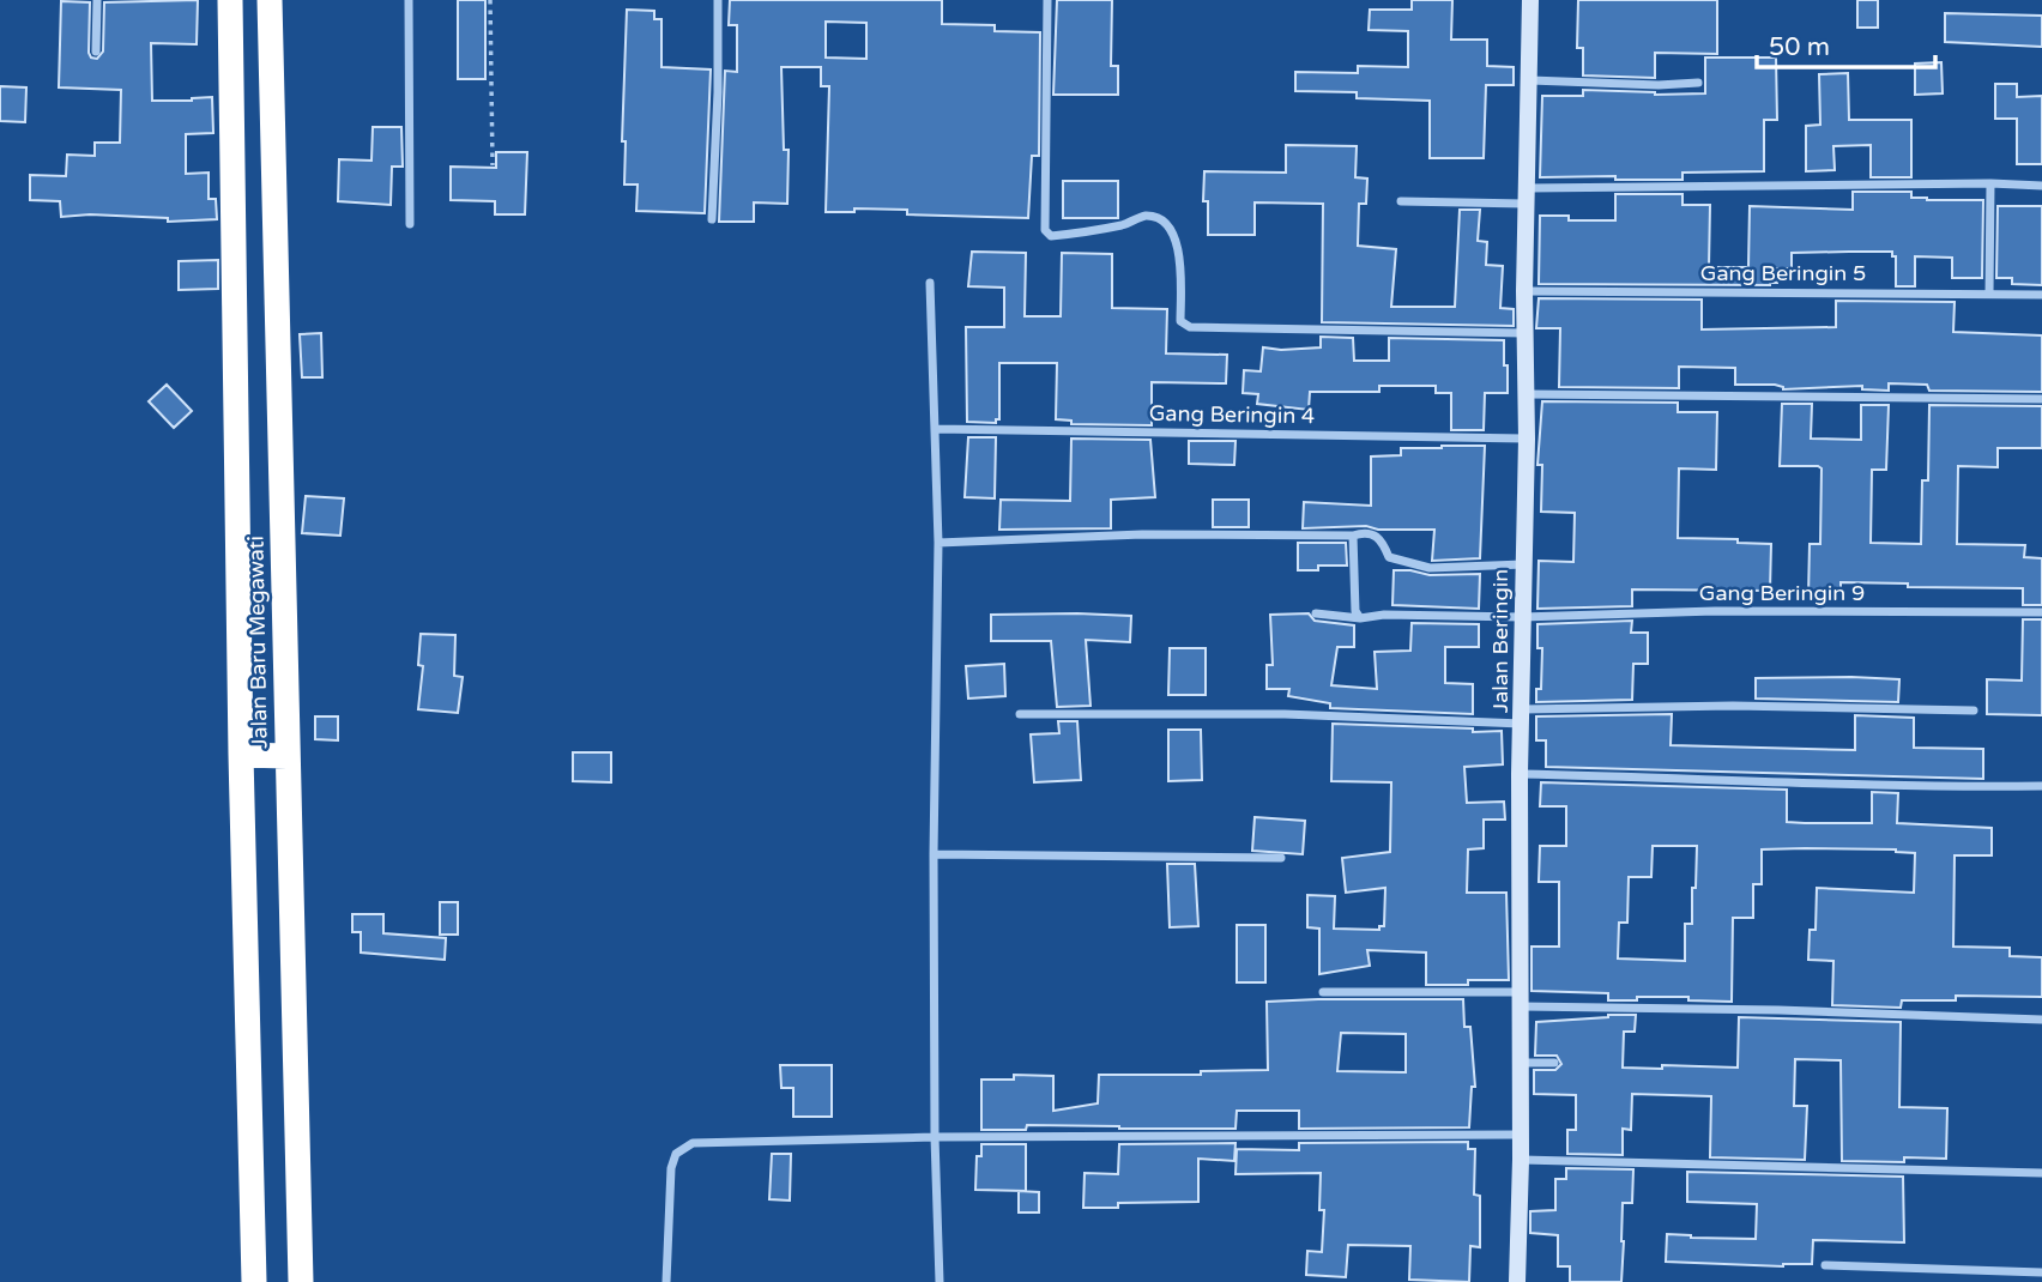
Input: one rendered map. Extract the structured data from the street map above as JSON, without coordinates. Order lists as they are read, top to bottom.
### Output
{
  "streets": {
    "highway": ["Jalan Baru Megawati"],
    "street": [
      "Gang Beringin 5",
      "Gang Beringin 4",
      "Gang Beringin 9",
      "Jalan Beringin"
    ]
  },
  "crossings": [
    ["Gang Beringin 5", "Jalan Beringin"],
    ["Gang Beringin 4", "Jalan Beringin"],
    ["Gang Beringin 9", "Jalan Beringin"]
  ],
  "scale_bar": "50 m"
}
